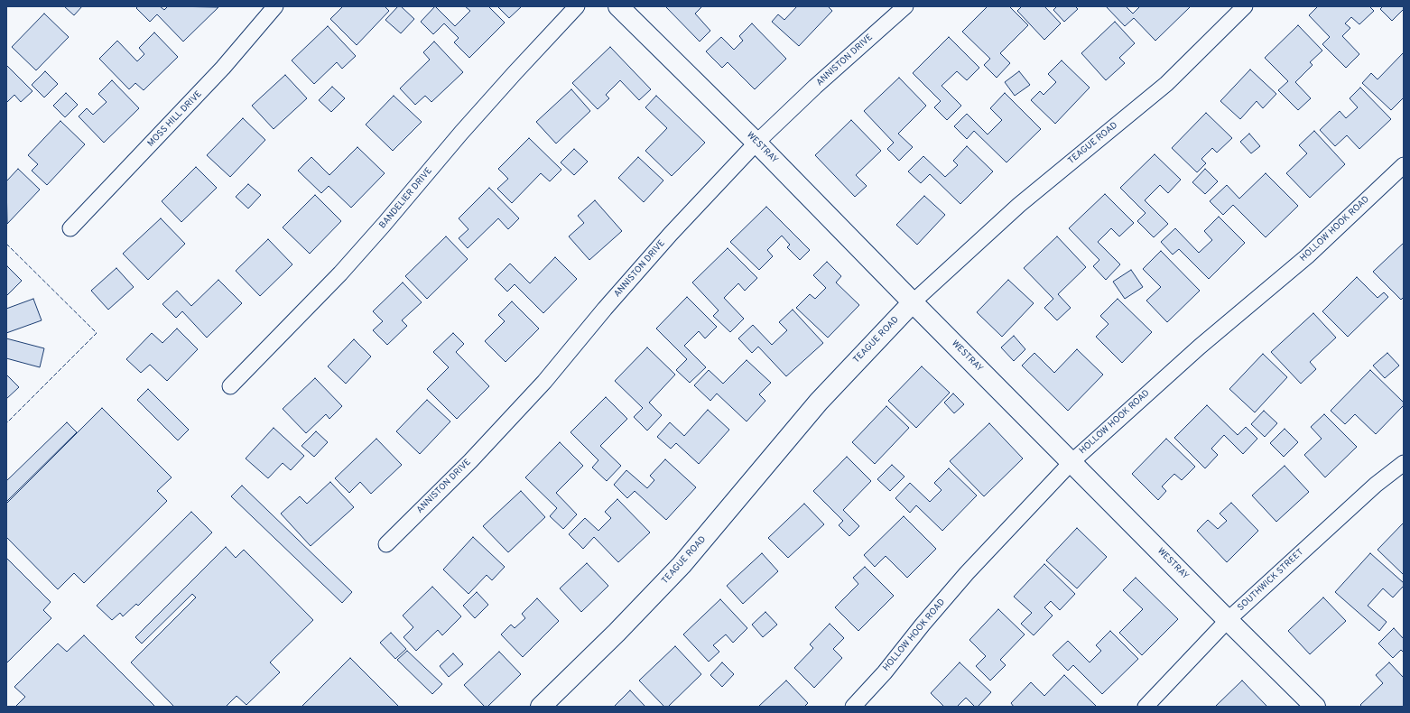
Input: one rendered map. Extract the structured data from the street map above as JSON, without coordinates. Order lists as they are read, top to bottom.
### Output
{
  "streets": {
    "street": [
      "ANNISTON DRIVE",
      "MOSS HILL DRIVE",
      "TEAGUE ROAD",
      "WESTRAY",
      "BANDELIER DRIVE",
      "HOLLOW HOOK ROAD",
      "SOUTHWICK STREET"
    ]
  },
  "crossings": [
    ["ANNISTON DRIVE", "WESTRAY"],
    ["TEAGUE ROAD", "WESTRAY"],
    ["WESTRAY", "HOLLOW HOOK ROAD"],
    ["WESTRAY", "SOUTHWICK STREET"]
  ]
}
